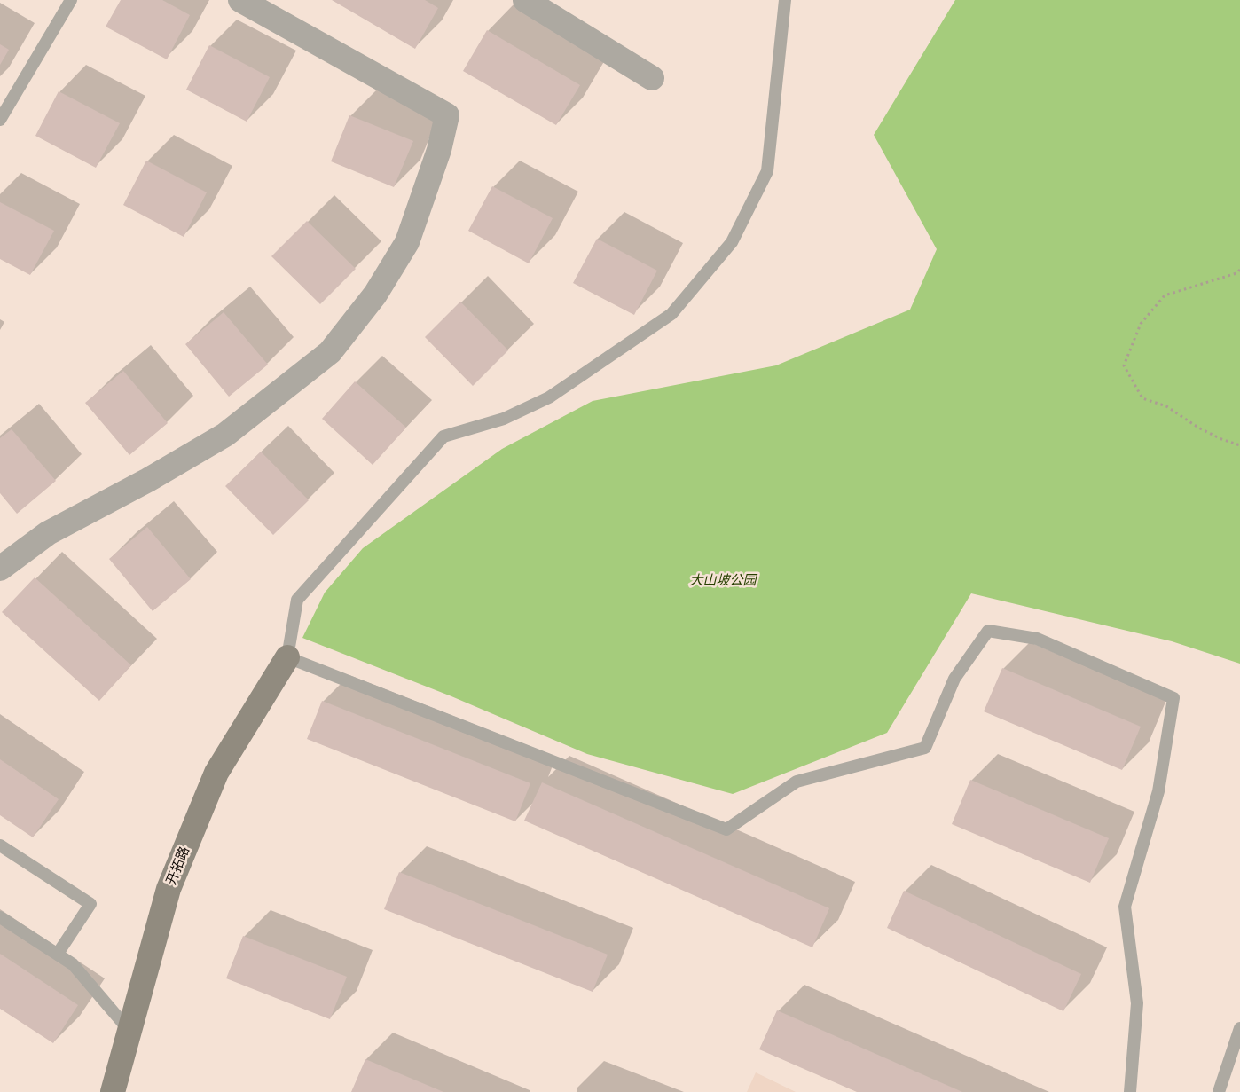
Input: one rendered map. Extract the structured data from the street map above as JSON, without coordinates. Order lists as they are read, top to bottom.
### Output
{
  "streets": {
    "street": ["开拓路"]
  },
  "parks": ["大山坡公园"]
}
